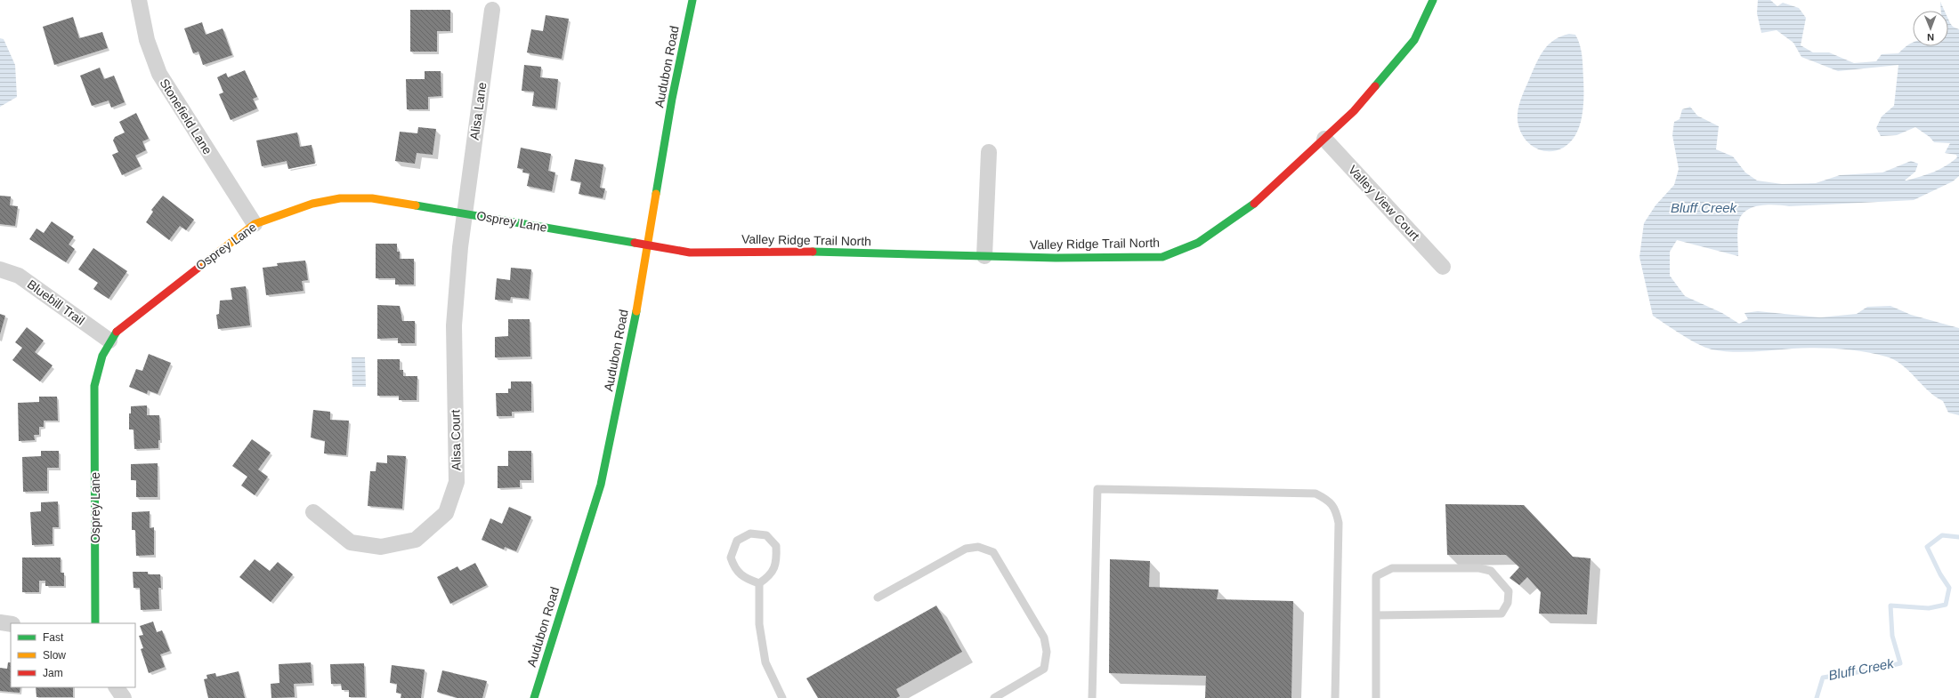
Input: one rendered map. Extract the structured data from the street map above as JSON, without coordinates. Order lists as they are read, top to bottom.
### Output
{
  "streets": {
    "street": [
      "Audubon Road",
      "Alisa Lane",
      "Stonefield Lane",
      "Valley View Court",
      "Osprey Lane",
      "Valley Ridge Trail North",
      "Bluebill Trail",
      "Alisa Court"
    ]
  },
  "crossings": [
    ["Audubon Road", "Osprey Lane"],
    ["Audubon Road", "Valley Ridge Trail North"],
    ["Alisa Lane", "Osprey Lane"],
    ["Alisa Lane", "Alisa Court"],
    ["Stonefield Lane", "Osprey Lane"],
    ["Valley View Court", "Valley Ridge Trail North"],
    ["Osprey Lane", "Valley Ridge Trail North"],
    ["Osprey Lane", "Bluebill Trail"],
    ["Osprey Lane", "Alisa Court"]
  ],
  "water": ["Bluff Creek"],
  "legend": ["Fast", "Slow", "Jam"],
  "north": "bottom"
}
